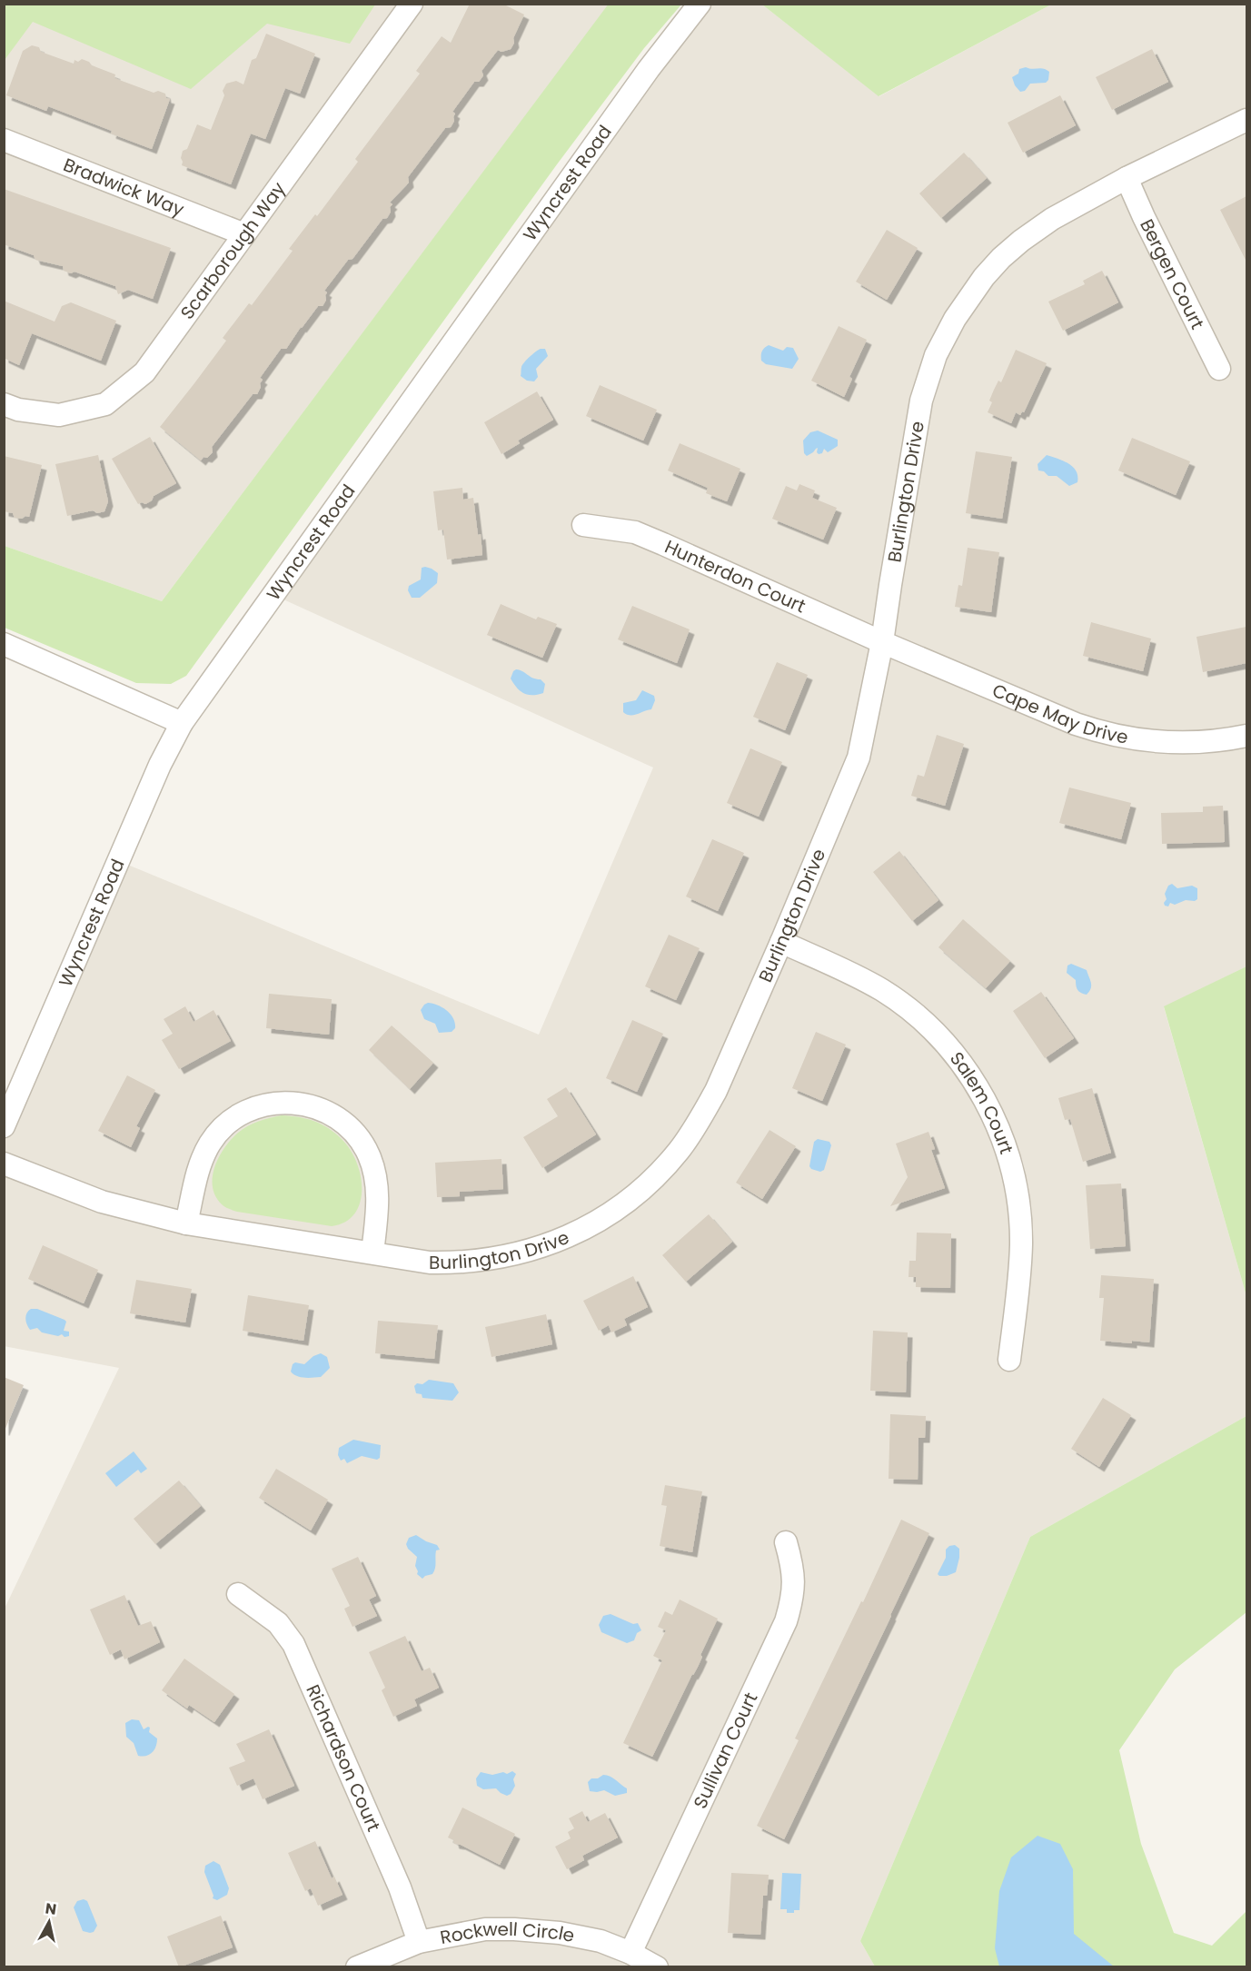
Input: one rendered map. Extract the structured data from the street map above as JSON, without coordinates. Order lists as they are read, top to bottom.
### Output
{
  "streets": {
    "street": [
      "Wyncrest Road",
      "Bradwick Way",
      "Scarborough Way",
      "Bergen Court",
      "Burlington Drive",
      "Hunterdon Court",
      "Cape May Drive",
      "Salem Court",
      "Sullivan Court",
      "Richardson Court",
      "Rockwell Circle"
    ]
  },
  "crossings": [
    ["Bradwick Way", "Scarborough Way"],
    ["Bergen Court", "Burlington Drive"],
    ["Burlington Drive", "Hunterdon Court"],
    ["Burlington Drive", "Cape May Drive"],
    ["Burlington Drive", "Salem Court"],
    ["Hunterdon Court", "Cape May Drive"],
    ["Sullivan Court", "Rockwell Circle"],
    ["Richardson Court", "Rockwell Circle"]
  ],
  "north": "top"
}
